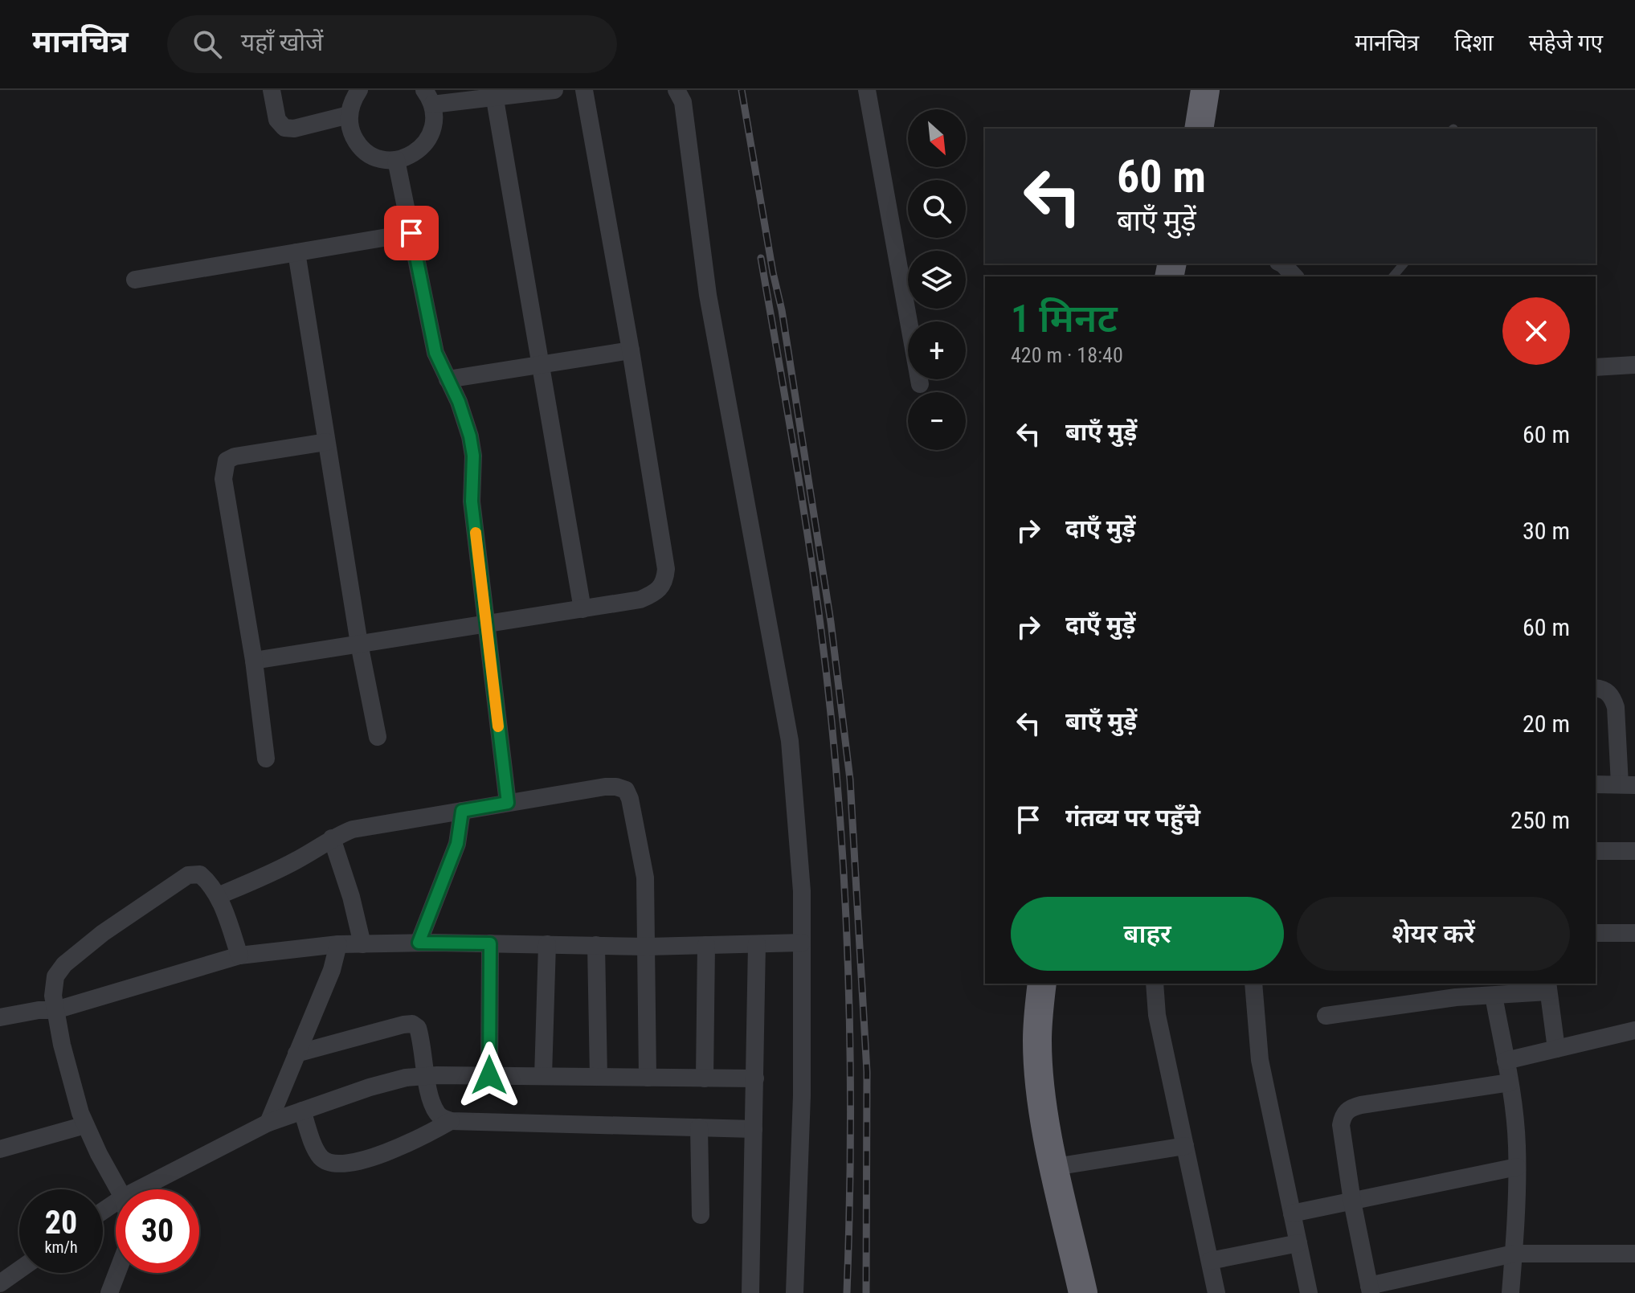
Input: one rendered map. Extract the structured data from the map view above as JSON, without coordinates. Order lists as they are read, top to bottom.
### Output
{
  "north": "bottom right",
  "page": {
    "header": "मानचित्र",
    "search": "यहाँ खोजें",
    "nav": ["मानचित्र", "दिशा", "सहेजे गए"],
    "map_buttons": ["+", "−"],
    "turn": ["60 m", "बाएँ मुड़ें"],
    "heading": ["1 मिनट", "420 m · 18:40"],
    "list": [
      {
        "name": "बाएँ मुड़ें",
        "value": "60 m"
      },
      {
        "name": "दाएँ मुड़ें",
        "value": "30 m"
      },
      {
        "name": "दाएँ मुड़ें",
        "value": "60 m"
      },
      {
        "name": "बाएँ मुड़ें",
        "value": "20 m"
      },
      {
        "name": "गंतव्य पर पहुँचे",
        "value": "250 m"
      }
    ],
    "buttons": ["बाहर", "शेयर करें"],
    "speed": "20 km/h",
    "limit": "30"
  }
}
